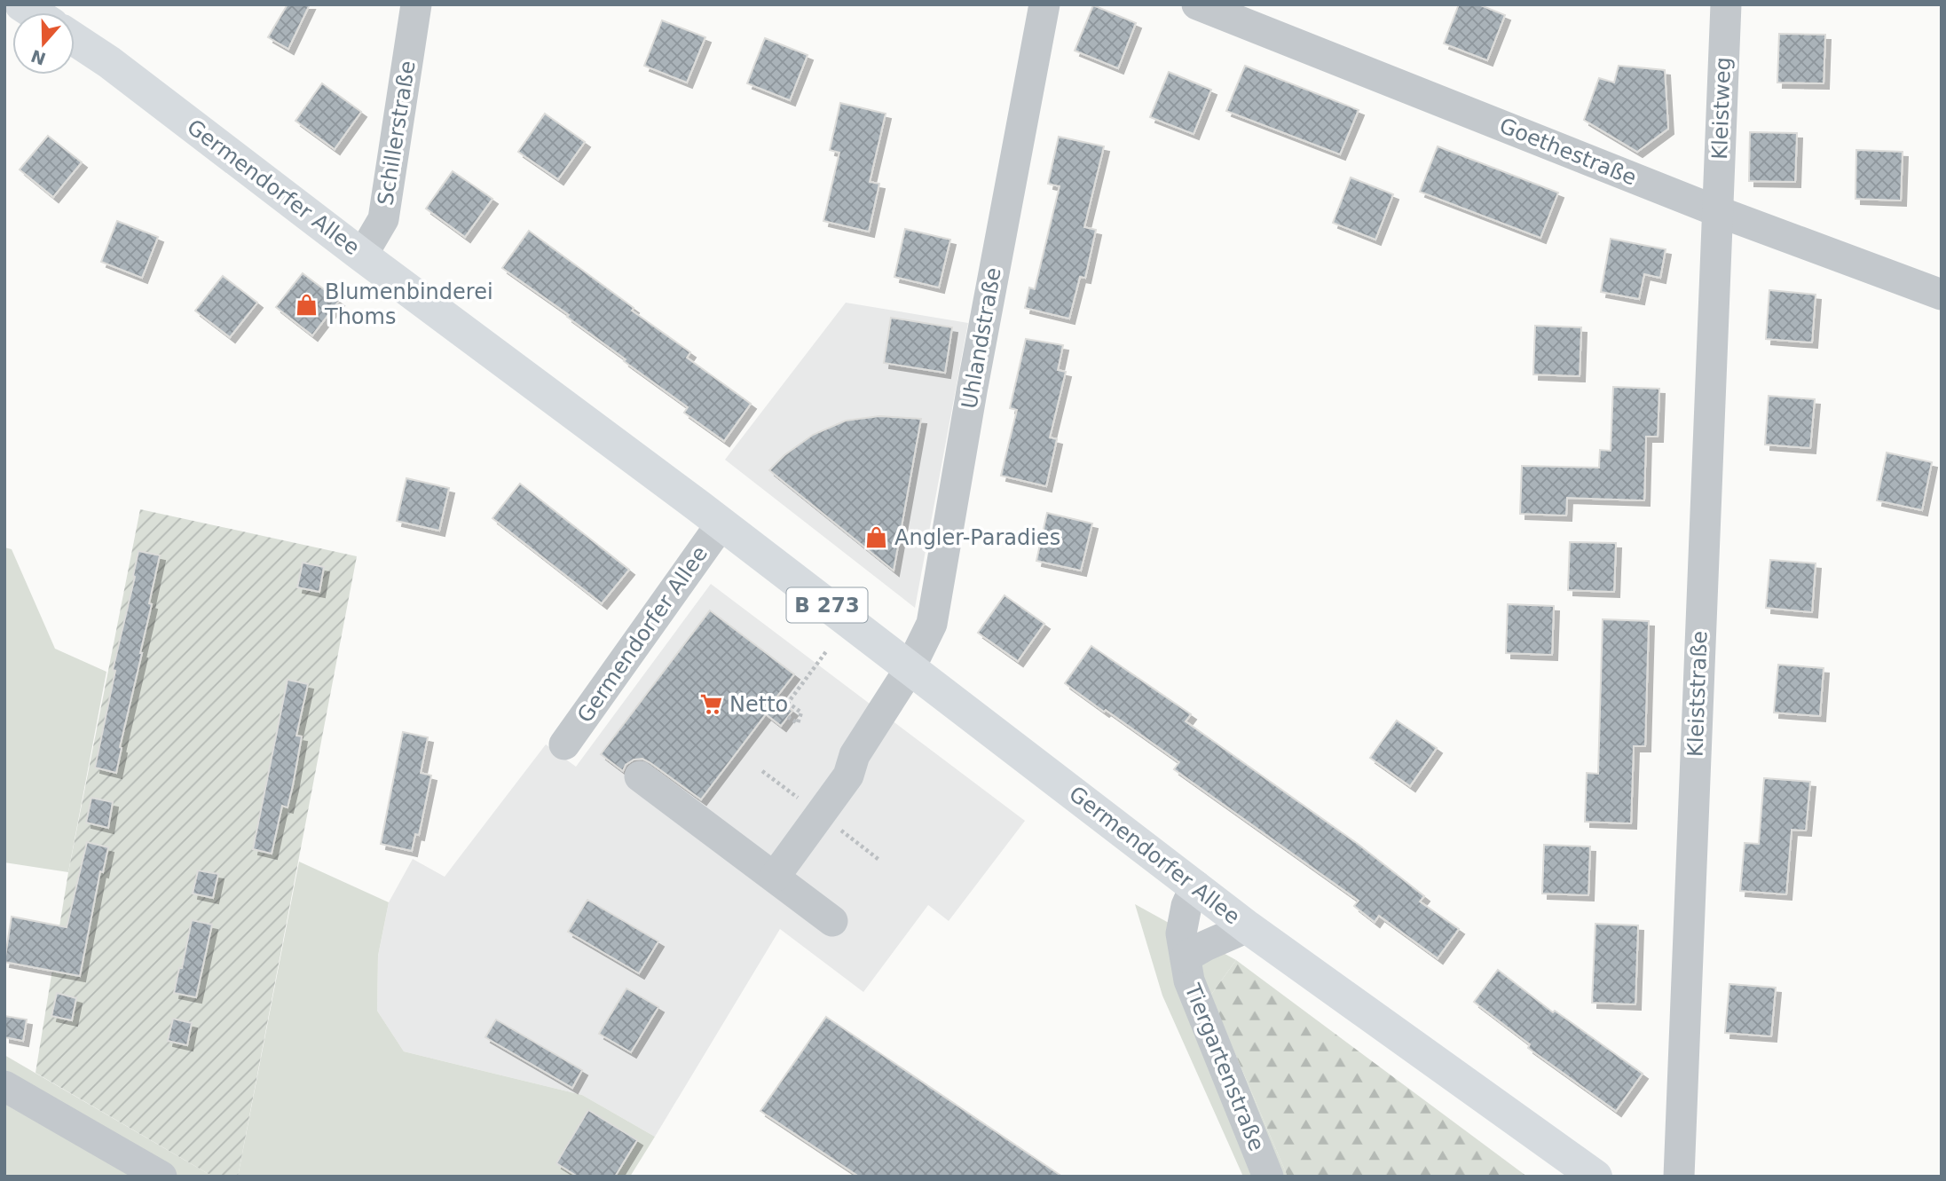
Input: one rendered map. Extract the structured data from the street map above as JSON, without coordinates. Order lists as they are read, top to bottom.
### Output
{
  "streets": {
    "main road": ["Germendorfer Allee", "B 273"],
    "street": [
      "Kleistweg",
      "Schillerstraße",
      "Goethestraße",
      "Uhlandstraße",
      "Kleiststraße",
      "Tiergartenstraße"
    ]
  },
  "crossings": [
    ["Kleistweg", "Goethestraße"],
    ["Kleistweg", "Kleiststraße"],
    ["Schillerstraße", "Germendorfer Allee"],
    ["Goethestraße", "Kleiststraße"],
    ["Germendorfer Allee", "Uhlandstraße"],
    ["Germendorfer Allee", "Tiergartenstraße"]
  ],
  "places": {
    "shop": ["Blumenbinderei Thoms", "Angler-Paradies"],
    "supermarket": ["Netto"]
  },
  "north": "bottom"
}
